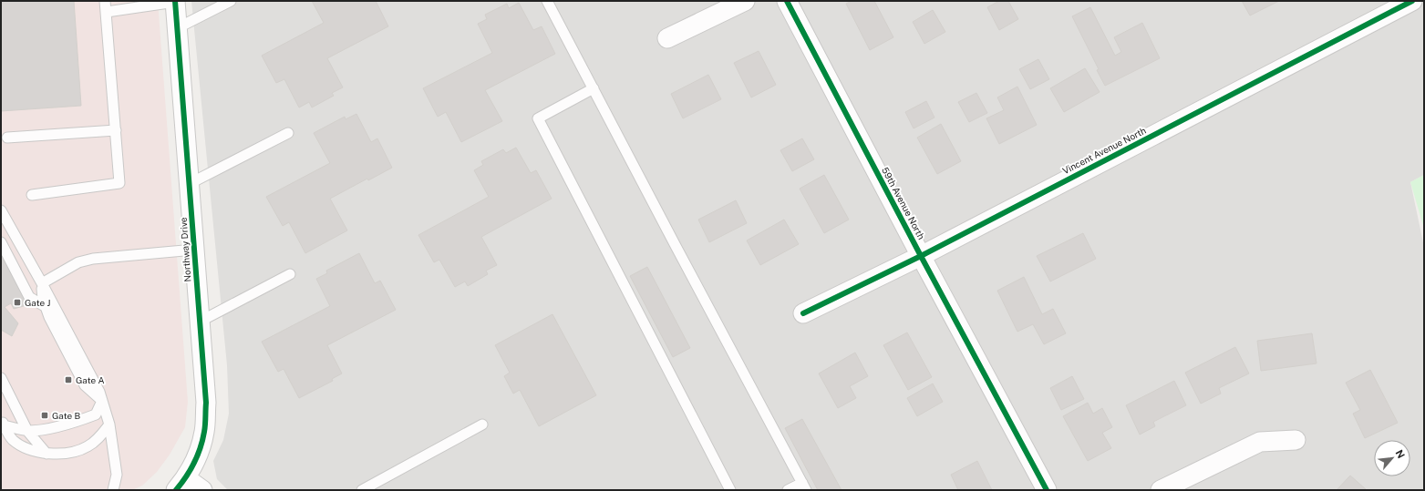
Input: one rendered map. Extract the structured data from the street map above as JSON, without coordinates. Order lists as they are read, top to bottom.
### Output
{
  "streets": {
    "street": ["Vincent Avenue North", "59th Avenue North", "Northway Drive"]
  },
  "crossings": [
    ["Vincent Avenue North", "59th Avenue North"]
  ],
  "places": {
    "transit": ["Gate J", "Gate A", "Gate B"]
  },
  "north": "top right"
}
